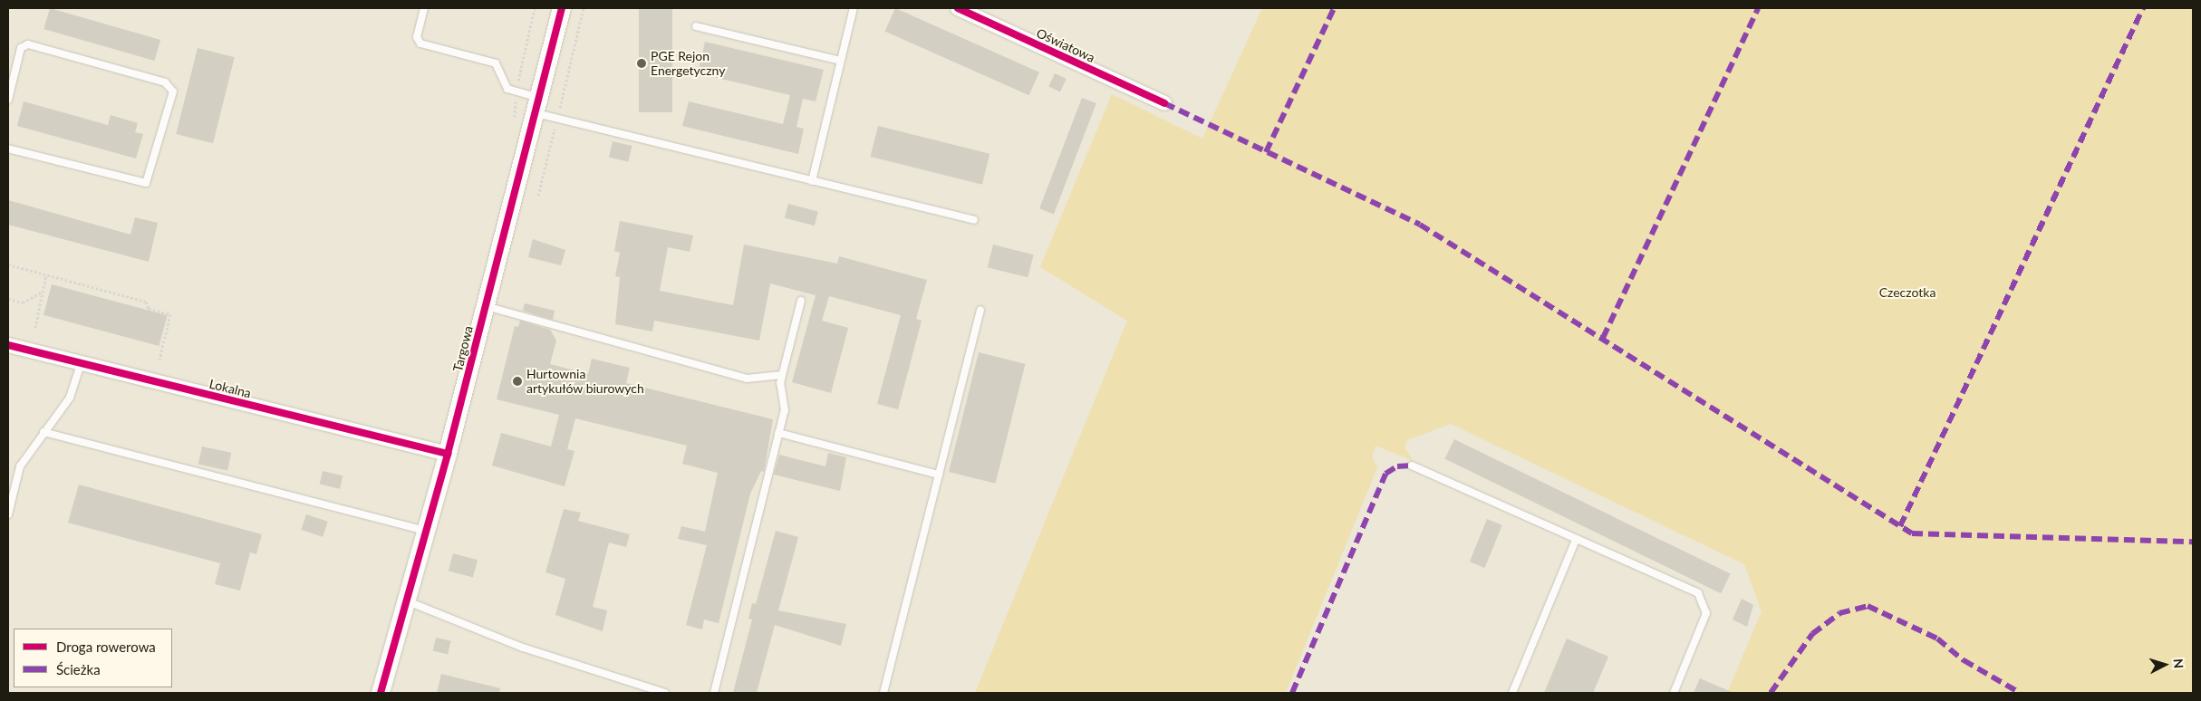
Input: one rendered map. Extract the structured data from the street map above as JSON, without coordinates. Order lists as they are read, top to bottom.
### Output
{
  "streets": {
    "street": ["Oświatowa", "Targowa", "Lokalna"]
  },
  "crossings": [
    ["Targowa", "Lokalna"]
  ],
  "parks": ["Czeczotka"],
  "places": ["PGE Rejon Energetyczny", "Hurtownia artykułów biurowych"],
  "legend": ["Droga rowerowa", "Ścieżka"],
  "north": "right"
}
